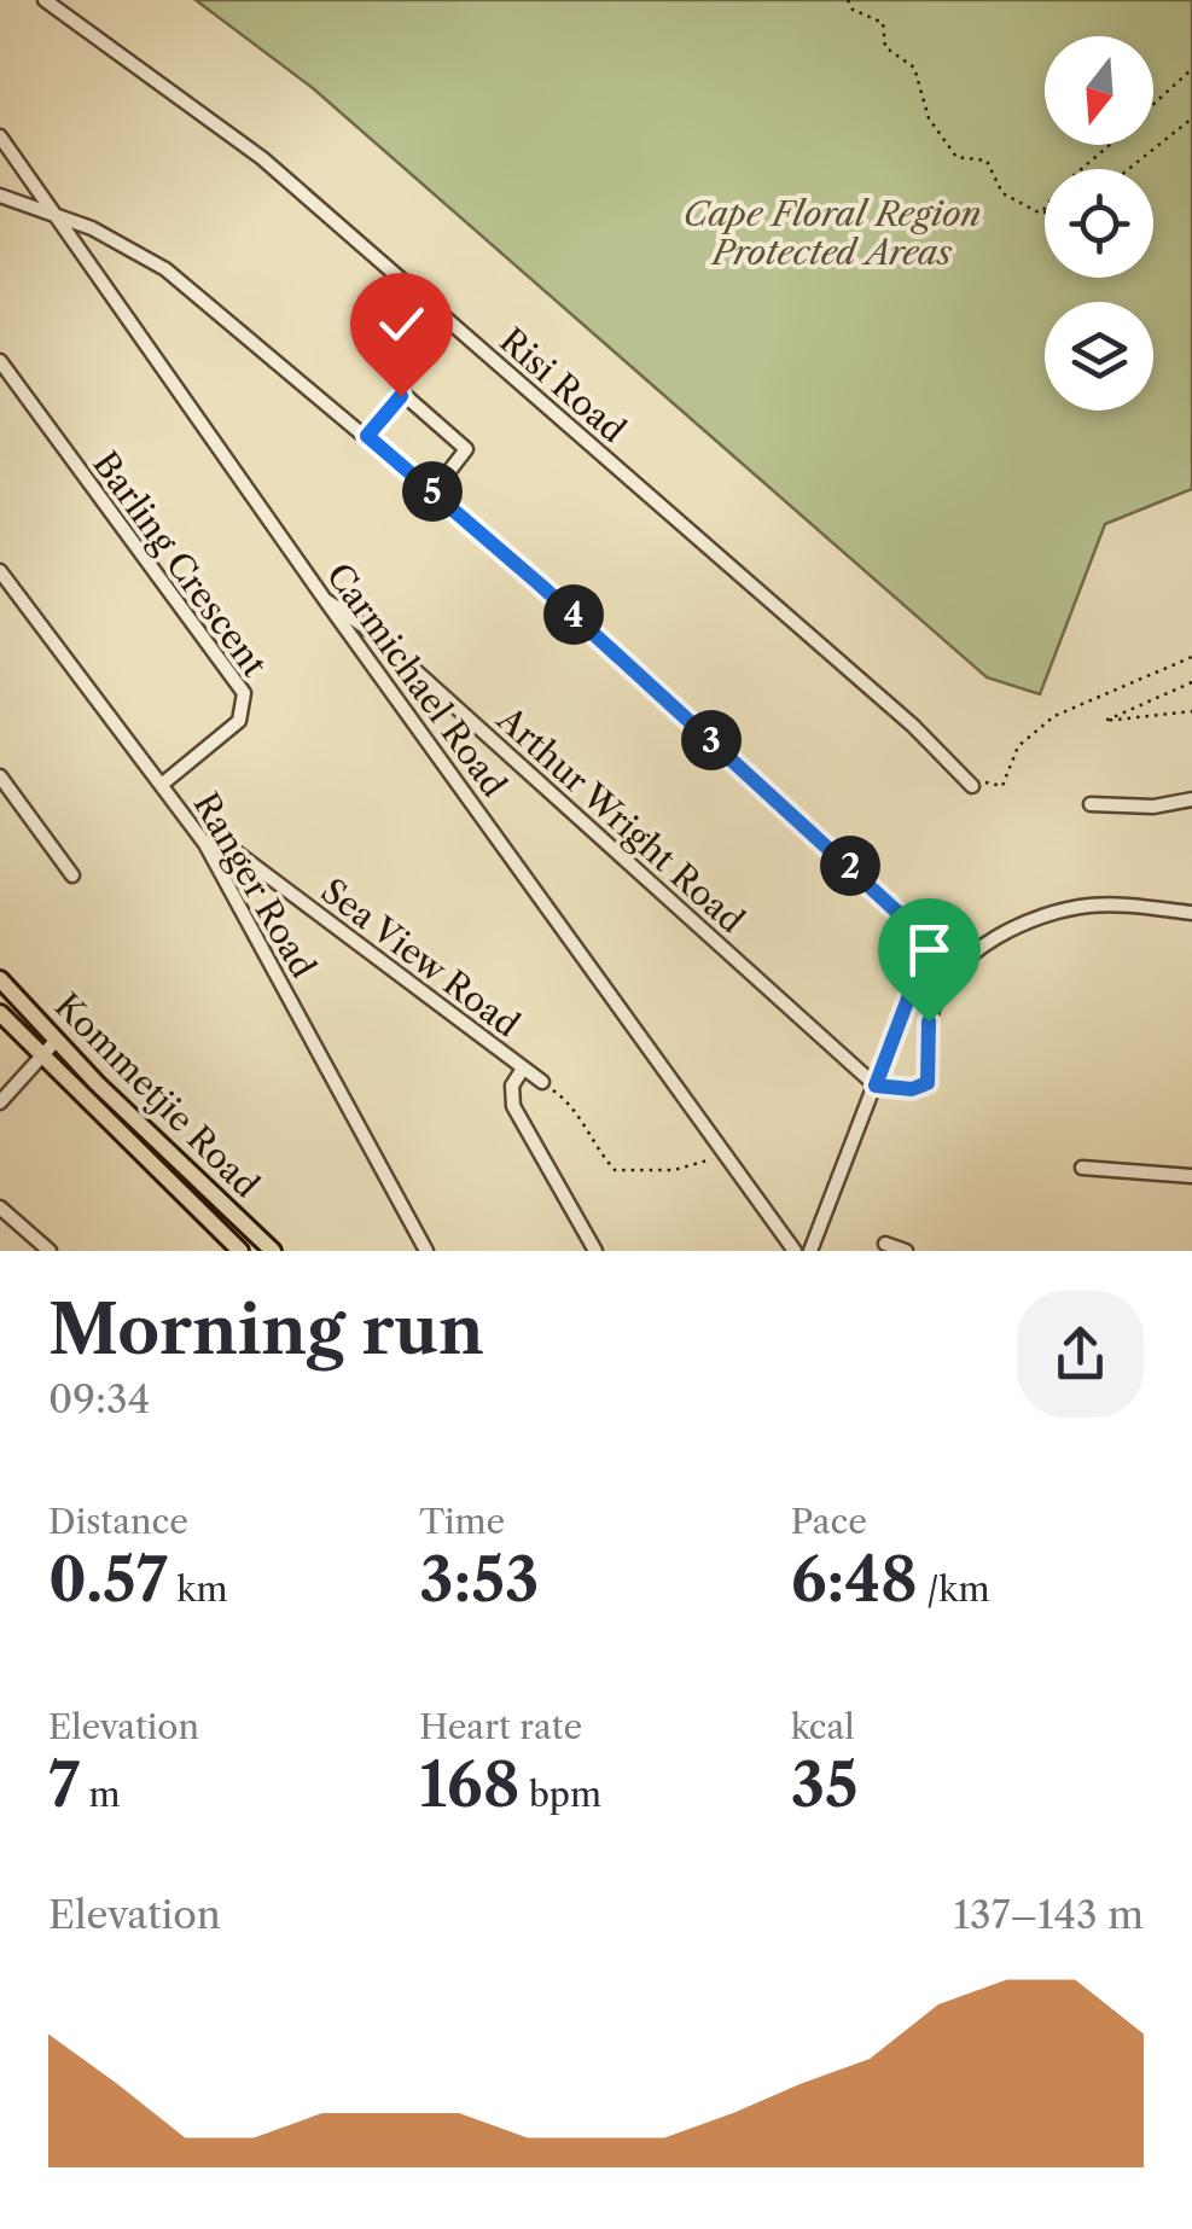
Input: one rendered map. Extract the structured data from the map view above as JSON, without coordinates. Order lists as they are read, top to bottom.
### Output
{
  "streets": {
    "main road": ["Kommetjie Road"],
    "street": [
      "Risi Road",
      "Barling Crescent",
      "Carmichael Road",
      "Arthur Wright Road",
      "Ranger Road",
      "Sea View Road"
    ]
  },
  "crossings": [
    ["Barling Crescent", "Ranger Road"],
    ["Carmichael Road", "Arthur Wright Road"],
    ["Ranger Road", "Sea View Road"]
  ],
  "parks": ["Cape Floral Region Protected Areas"],
  "north": "bottom",
  "page": {
    "pins": [
      "5",
      "4",
      "3",
      "2"
    ],
    "heading": ["Morning run", "09:34"],
    "stats": [
      ["Distance", "0.57 km"],
      ["Time", "3:53"],
      ["Pace", "6:48 /km"],
      ["Elevation", "7 m"],
      ["Heart rate", "168 bpm"],
      ["kcal", "35"]
    ],
    "chart": ["Elevation", "137–143 m"]
  }
}
